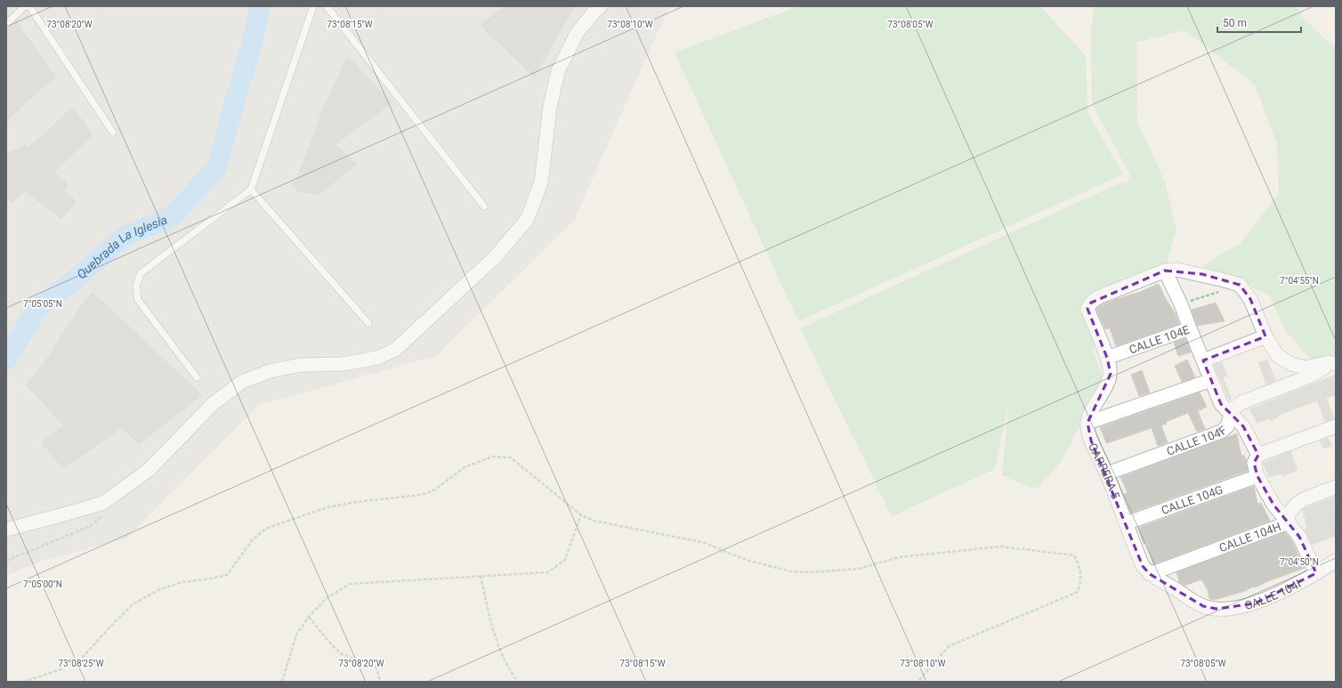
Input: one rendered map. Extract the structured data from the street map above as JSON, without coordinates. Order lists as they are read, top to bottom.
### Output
{
  "streets": {
    "street": [
      "CALLE 104E",
      "CALLE 104F",
      "CARRERA 5",
      "CALLE 104G",
      "CALLE 104H",
      "CALLE 104I"
    ]
  },
  "crossings": [
    ["CALLE 104F", "CARRERA 5"],
    ["CARRERA 5", "CALLE 104G"],
    ["CARRERA 5", "CALLE 104H"],
    ["CARRERA 5", "CALLE 104I"]
  ],
  "water": ["Quebrada La Iglesia"],
  "scale_bar": "50 m",
  "coordinates": [
    "73°08'20\"W",
    "73°08'15\"W",
    "73°08'10\"W",
    "73°08'05\"W",
    "7°04'55\"N",
    "7°05'05\"N",
    "7°04'50\"N",
    "7°05'00\"N",
    "73°08'25\"W"
  ]
}
